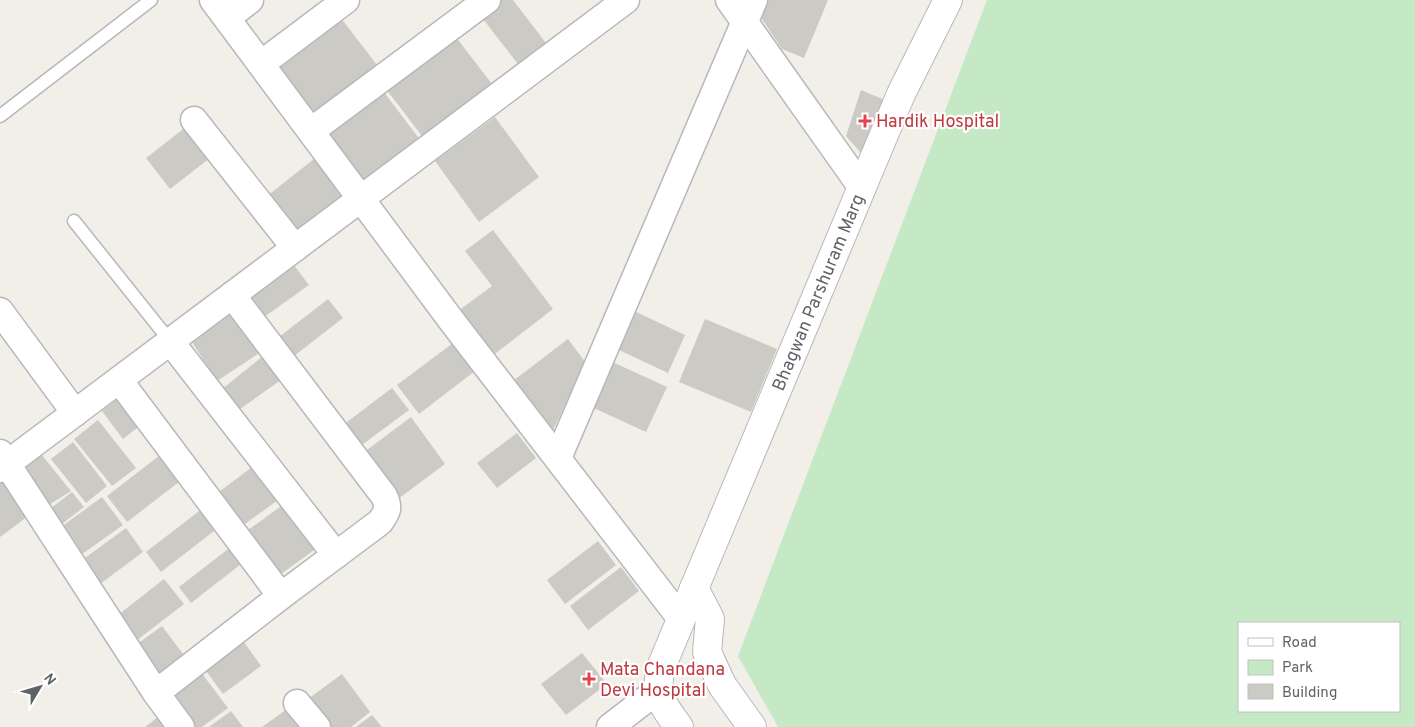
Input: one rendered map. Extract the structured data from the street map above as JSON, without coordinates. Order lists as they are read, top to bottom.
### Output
{
  "streets": {
    "street": ["Bhagwan Parshuram Marg"]
  },
  "places": {
    "health": ["Hardik Hospital", "Mata Chandana Devi Hospital"]
  },
  "legend": ["Road", "Park", "Building"],
  "north": "top right"
}
